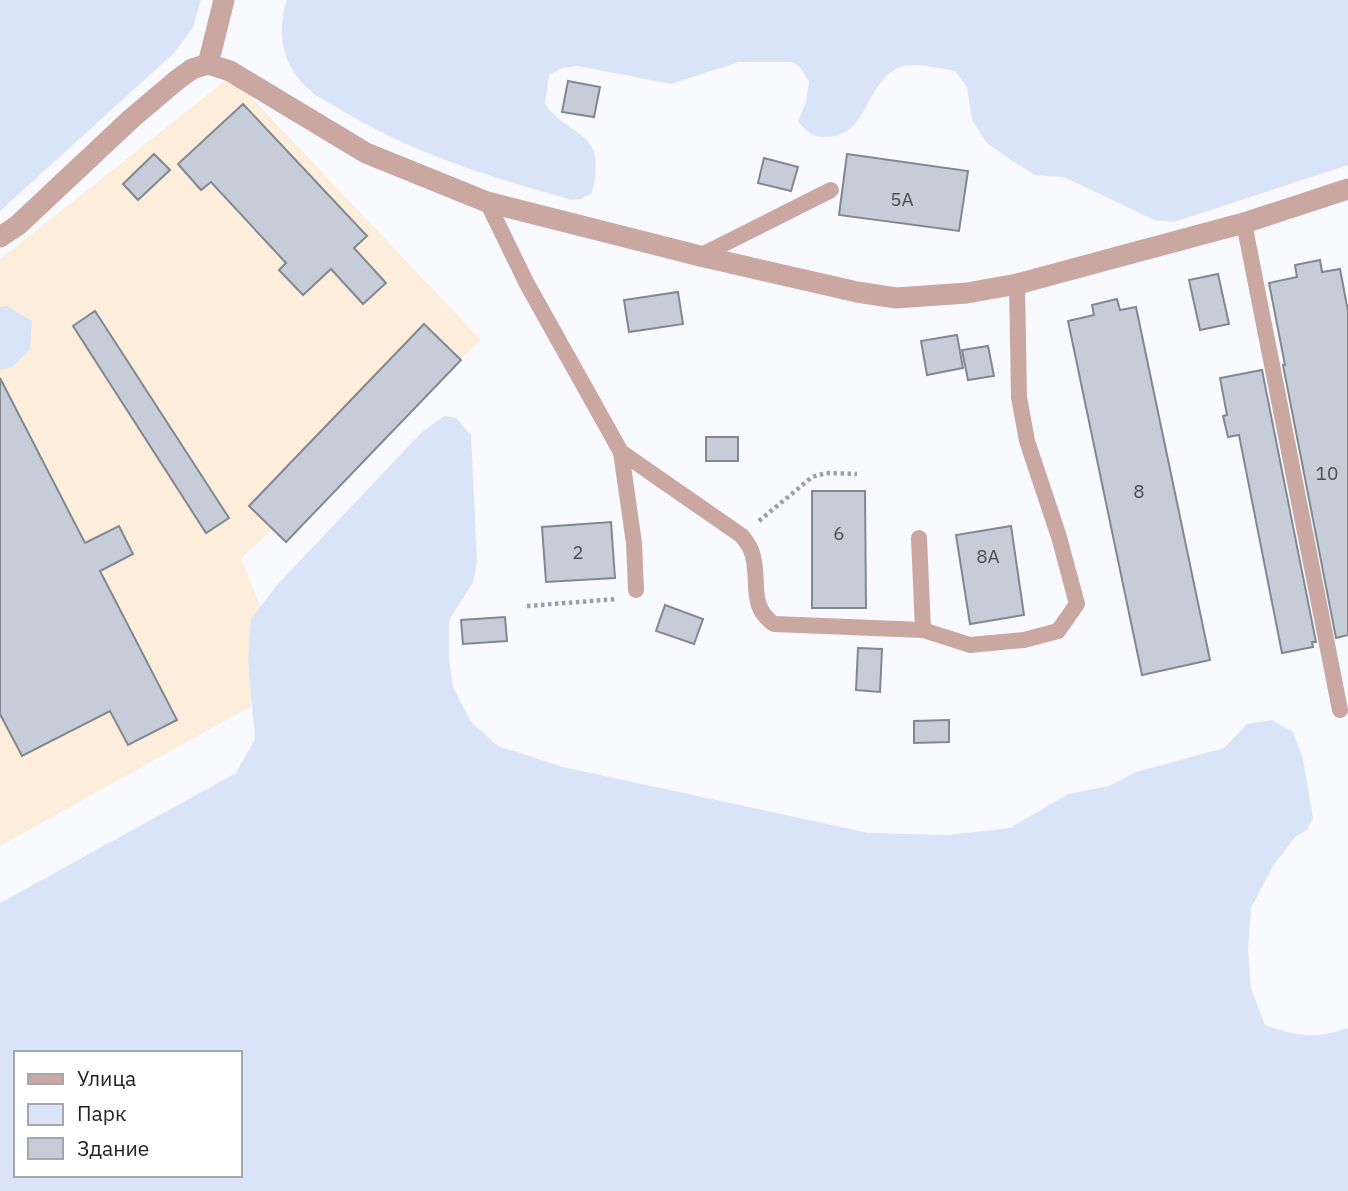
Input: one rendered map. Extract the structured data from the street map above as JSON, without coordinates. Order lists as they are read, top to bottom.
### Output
{
  "house_numbers": [
    "5А",
    "10",
    "8",
    "6",
    "2",
    "8А"
  ],
  "legend": ["Улица", "Парк", "Здание"]
}
